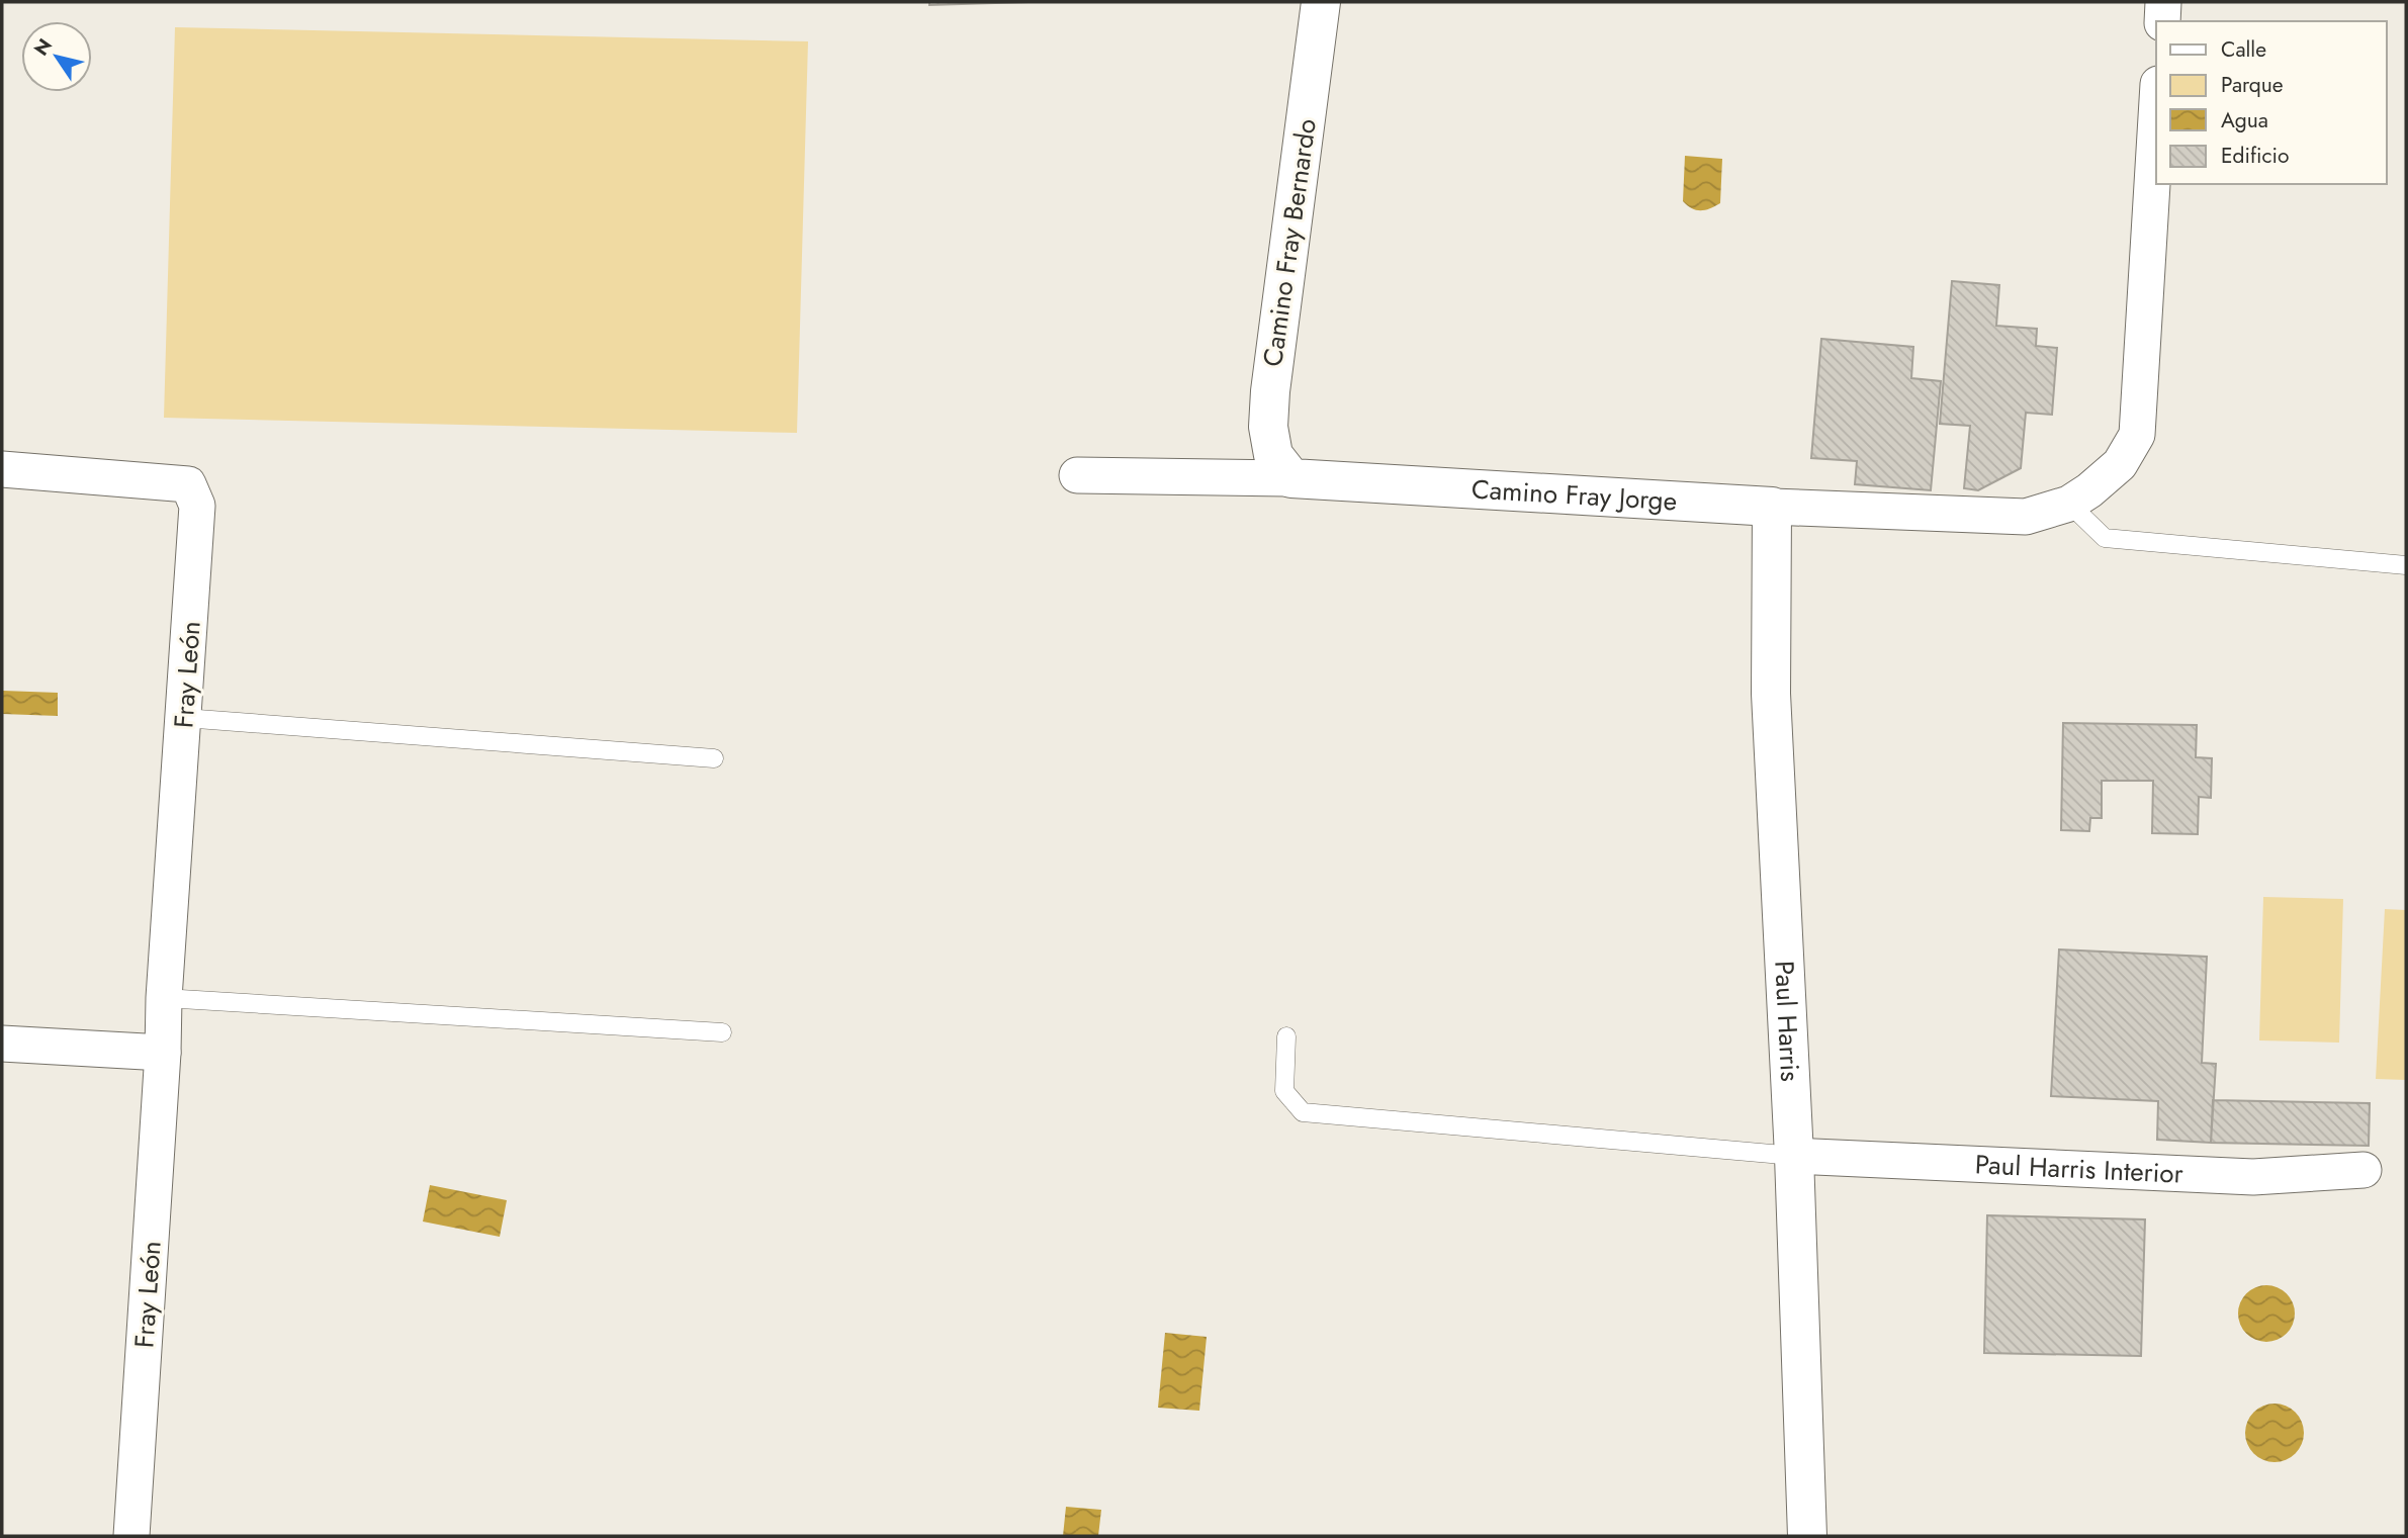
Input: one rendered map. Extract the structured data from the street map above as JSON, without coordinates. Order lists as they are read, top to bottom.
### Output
{
  "streets": {
    "street": [
      "Camino Fray Bernardo",
      "Camino Fray Jorge",
      "Fray León",
      "Paul Harris",
      "Paul Harris Interior"
    ]
  },
  "crossings": [
    ["Camino Fray Bernardo", "Camino Fray Jorge"],
    ["Camino Fray Jorge", "Paul Harris"],
    ["Paul Harris", "Paul Harris Interior"]
  ],
  "legend": [
    "Calle",
    "Parque",
    "Agua",
    "Edificio"
  ],
  "north": "top left"
}
